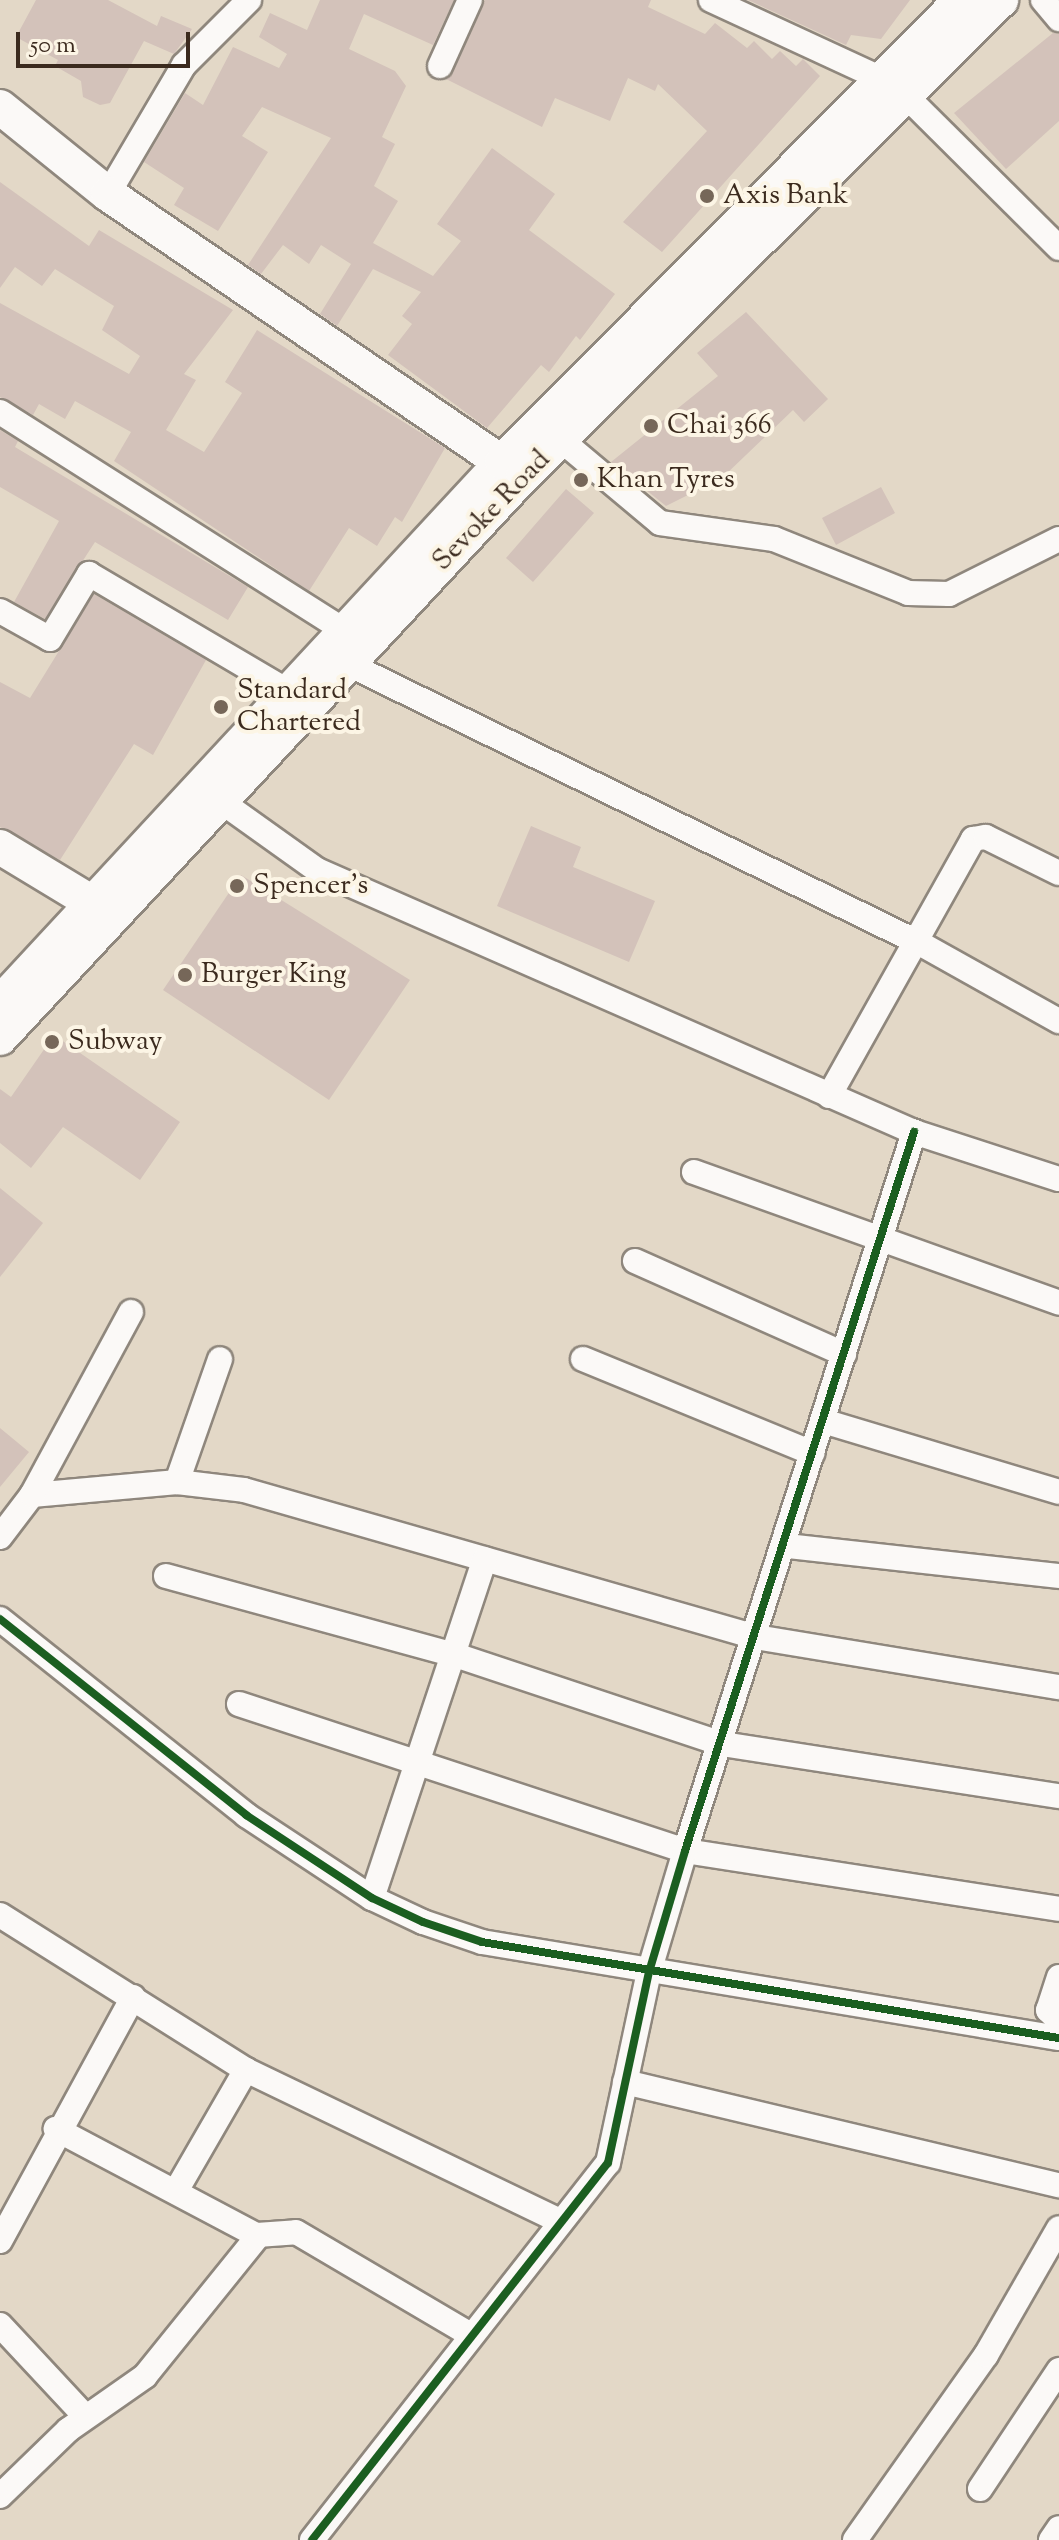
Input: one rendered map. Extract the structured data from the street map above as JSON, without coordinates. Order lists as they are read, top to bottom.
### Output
{
  "streets": {
    "main road": ["Sevoke Road"]
  },
  "places": [
    "Axis Bank",
    "Chai 366",
    "Khan Tyres",
    "Standard Chartered",
    "Spencer's",
    "Burger King",
    "Subway"
  ],
  "scale_bar": "50 m"
}
